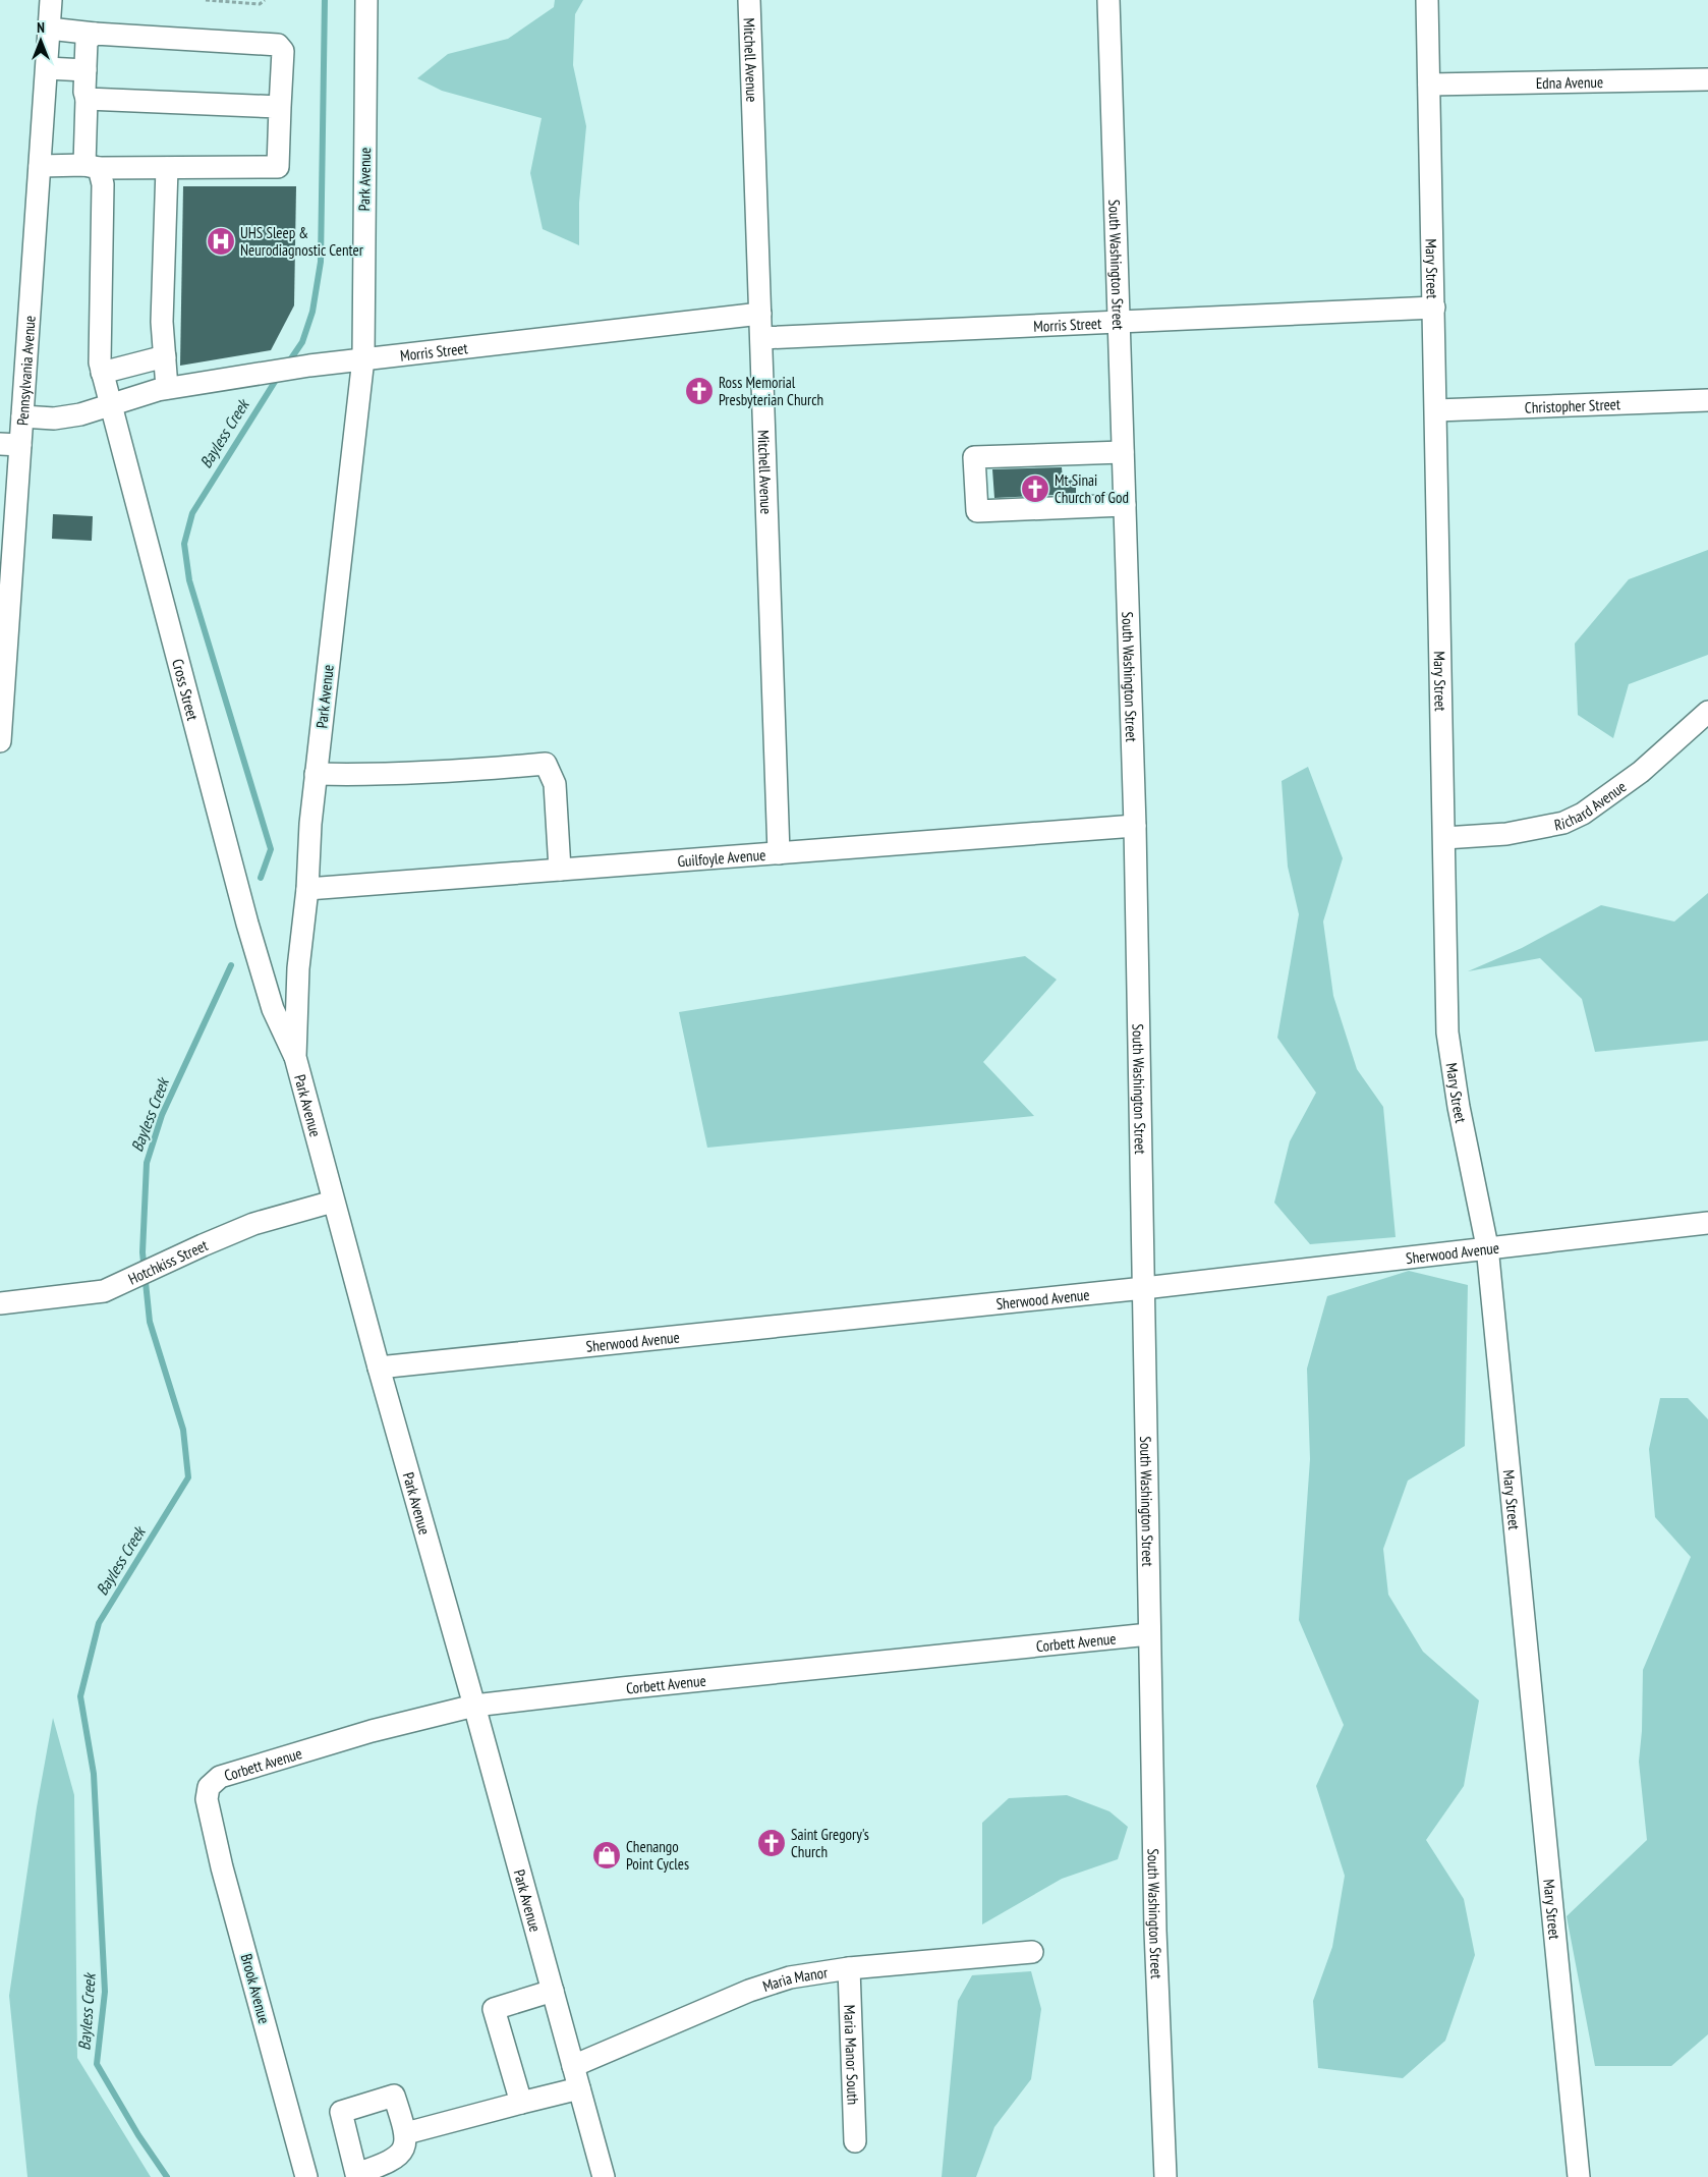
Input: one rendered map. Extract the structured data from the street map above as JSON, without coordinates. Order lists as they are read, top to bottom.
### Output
{
  "streets": {
    "street": [
      "Mitchell Avenue",
      "Edna Avenue",
      "Park Avenue",
      "South Washington Street",
      "Mary Street",
      "Morris Street",
      "Pennsylvania Avenue",
      "Christopher Street",
      "Cross Street",
      "Richard Avenue",
      "Guilfoyle Avenue",
      "Sherwood Avenue",
      "Hotchkiss Street",
      "Corbett Avenue",
      "Maria Manor",
      "Brook Avenue",
      "Maria Manor South"
    ]
  },
  "crossings": [
    ["Mitchell Avenue", "Morris Street"],
    ["Mitchell Avenue", "Guilfoyle Avenue"],
    ["Edna Avenue", "Mary Street"],
    ["Park Avenue", "Morris Street"],
    ["Park Avenue", "Cross Street"],
    ["Park Avenue", "Guilfoyle Avenue"],
    ["Park Avenue", "Sherwood Avenue"],
    ["Park Avenue", "Hotchkiss Street"],
    ["Park Avenue", "Corbett Avenue"],
    ["Park Avenue", "Maria Manor"],
    ["South Washington Street", "Morris Street"],
    ["South Washington Street", "Guilfoyle Avenue"],
    ["South Washington Street", "Sherwood Avenue"],
    ["South Washington Street", "Corbett Avenue"],
    ["Mary Street", "Morris Street"],
    ["Mary Street", "Christopher Street"],
    ["Mary Street", "Richard Avenue"],
    ["Mary Street", "Sherwood Avenue"],
    ["Morris Street", "Cross Street"],
    ["Corbett Avenue", "Brook Avenue"],
    ["Maria Manor", "Maria Manor South"]
  ],
  "water": ["Bayless Creek"],
  "places": {
    "hospital": ["UHS Sleep & Neurodiagnostic Center"],
    "church": ["Ross Memorial Presbyterian Church", "Mt Sinai Church of God", "Saint Gregory's Church"],
    "shop": ["Chenango Point Cycles"]
  },
  "north": "top"
}
